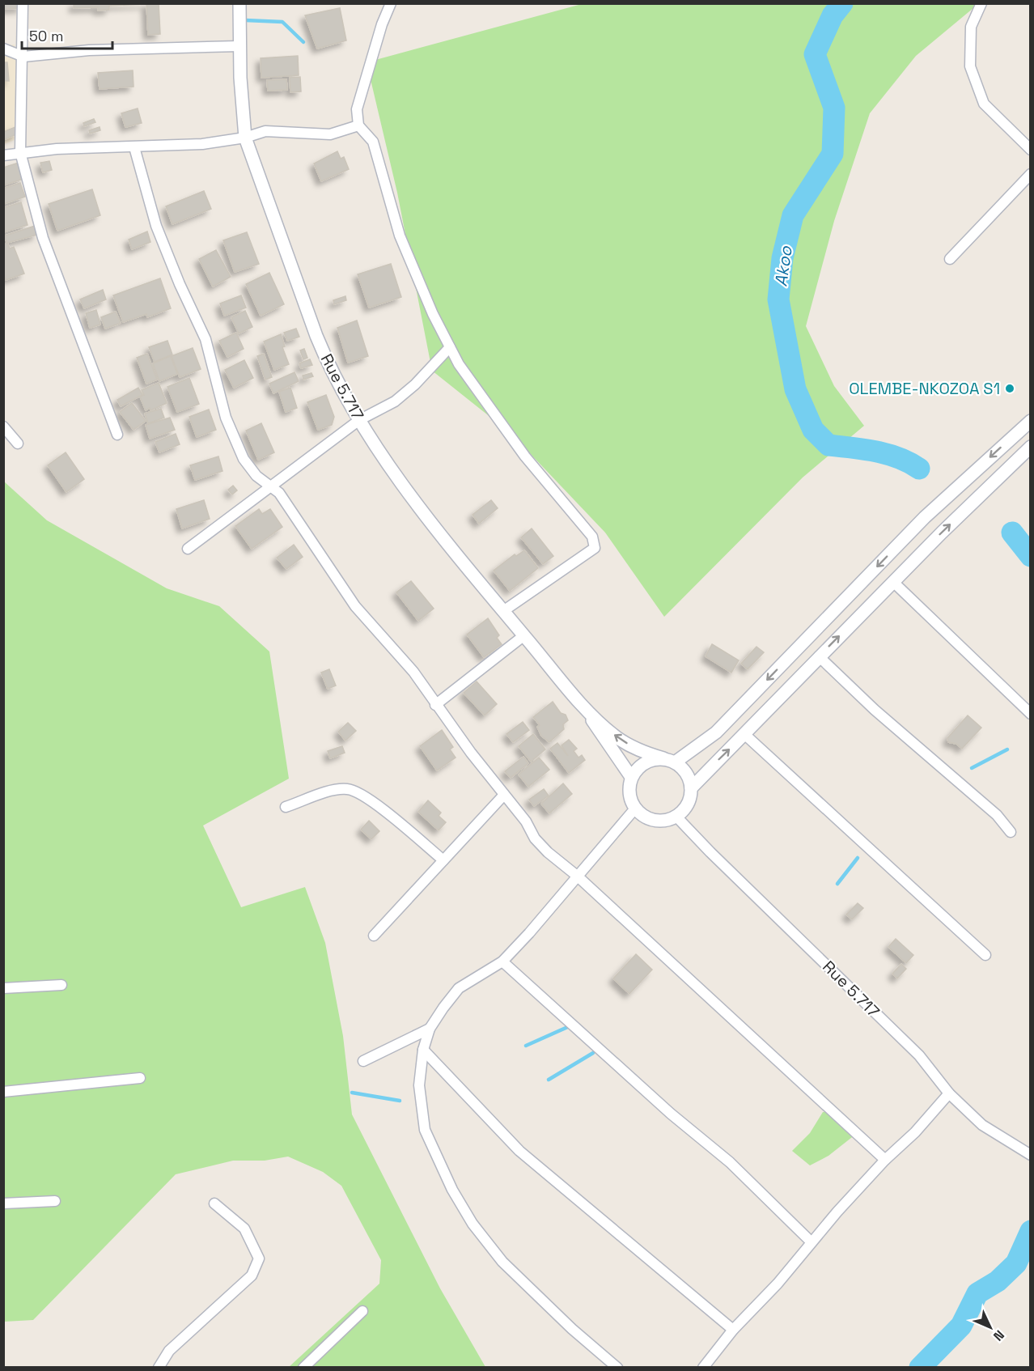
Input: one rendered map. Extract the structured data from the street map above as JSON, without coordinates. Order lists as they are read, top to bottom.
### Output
{
  "streets": {
    "street": ["Rue 5.717"]
  },
  "water": ["Akoo"],
  "places": ["OLEMBE-NKOZOA S1"],
  "scale_bar": "50 m",
  "north": "bottom right"
}
